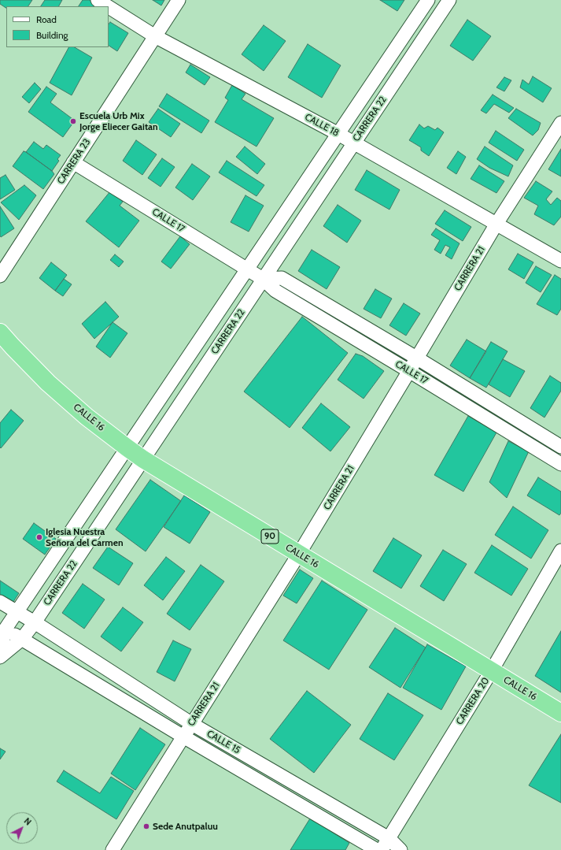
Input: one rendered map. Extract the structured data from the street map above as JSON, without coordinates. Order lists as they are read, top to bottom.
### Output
{
  "streets": {
    "highway": ["CALLE 16", "90"],
    "street": [
      "CARRERA 22",
      "CALLE 18",
      "CARRERA 23",
      "CALLE 17",
      "CARRERA 21",
      "CARRERA 20",
      "CALLE 15"
    ]
  },
  "crossings": [
    ["CARRERA 22", "CALLE 18"],
    ["CARRERA 22", "CALLE 17"],
    ["CARRERA 22", "CALLE 16"],
    ["CARRERA 22", "CALLE 15"],
    ["CALLE 18", "CARRERA 23"],
    ["CALLE 18", "CARRERA 21"],
    ["CARRERA 23", "CALLE 17"],
    ["CALLE 17", "CARRERA 21"],
    ["CARRERA 21", "CALLE 16"],
    ["CARRERA 21", "CALLE 15"],
    ["CALLE 16", "CARRERA 20"],
    ["CARRERA 20", "CALLE 15"]
  ],
  "places": ["Escuela Urb Mix Jorge Eliecer Gaitan", "Iglesia Nuestra Señora del Carmen", "Sede Anutpaluu"],
  "legend": ["Road", "Building"],
  "north": "top right"
}
